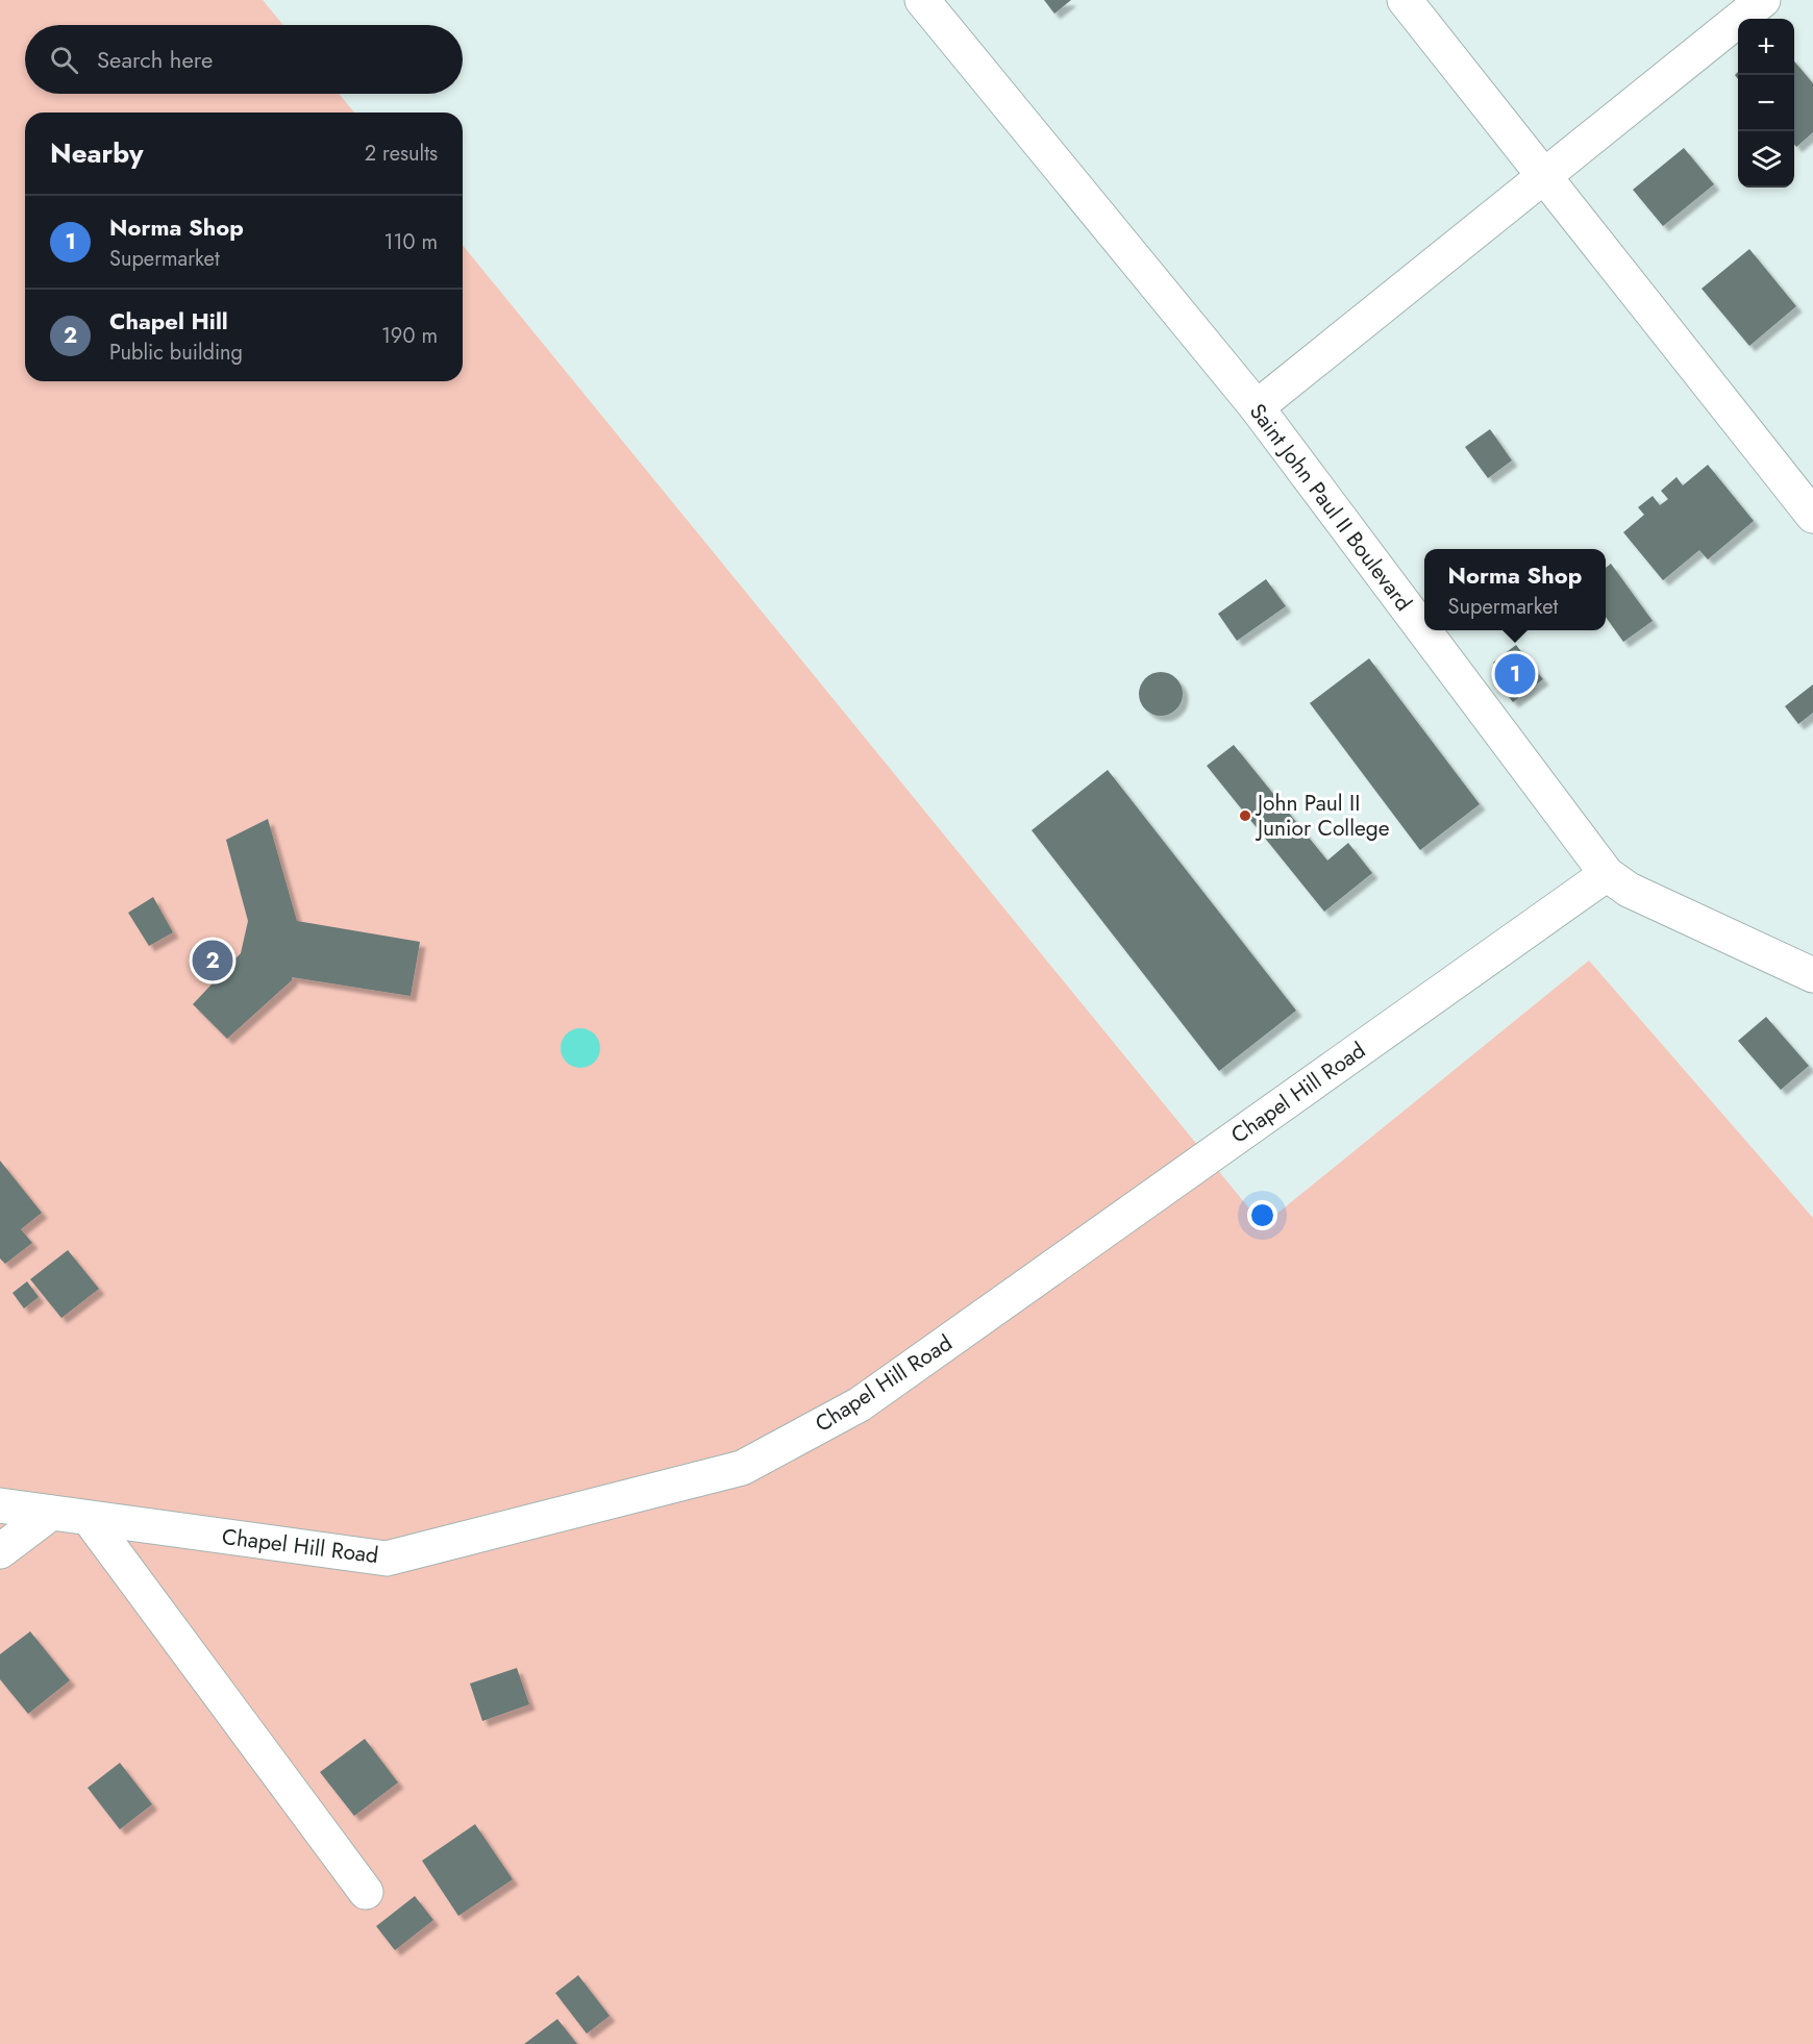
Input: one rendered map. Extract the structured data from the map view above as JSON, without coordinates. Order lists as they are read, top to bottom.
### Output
{
  "streets": {
    "street": ["Saint John Paul II Boulevard", "Chapel Hill Road"]
  },
  "crossings": [
    ["Saint John Paul II Boulevard", "Chapel Hill Road"]
  ],
  "places": ["John Paul II Junior College"],
  "page": {
    "map_buttons": ["+", "−"],
    "search": "Search here",
    "heading": ["Nearby", "2 results"],
    "list": [
      {
        "mark": "1",
        "name": "Norma Shop",
        "note": "Supermarket",
        "value": "110 m"
      },
      {
        "mark": "2",
        "name": "Chapel Hill",
        "note": "Public building",
        "value": "190 m"
      }
    ],
    "popup": ["Norma Shop", "Supermarket"],
    "pins": ["1", "2"]
  }
}
